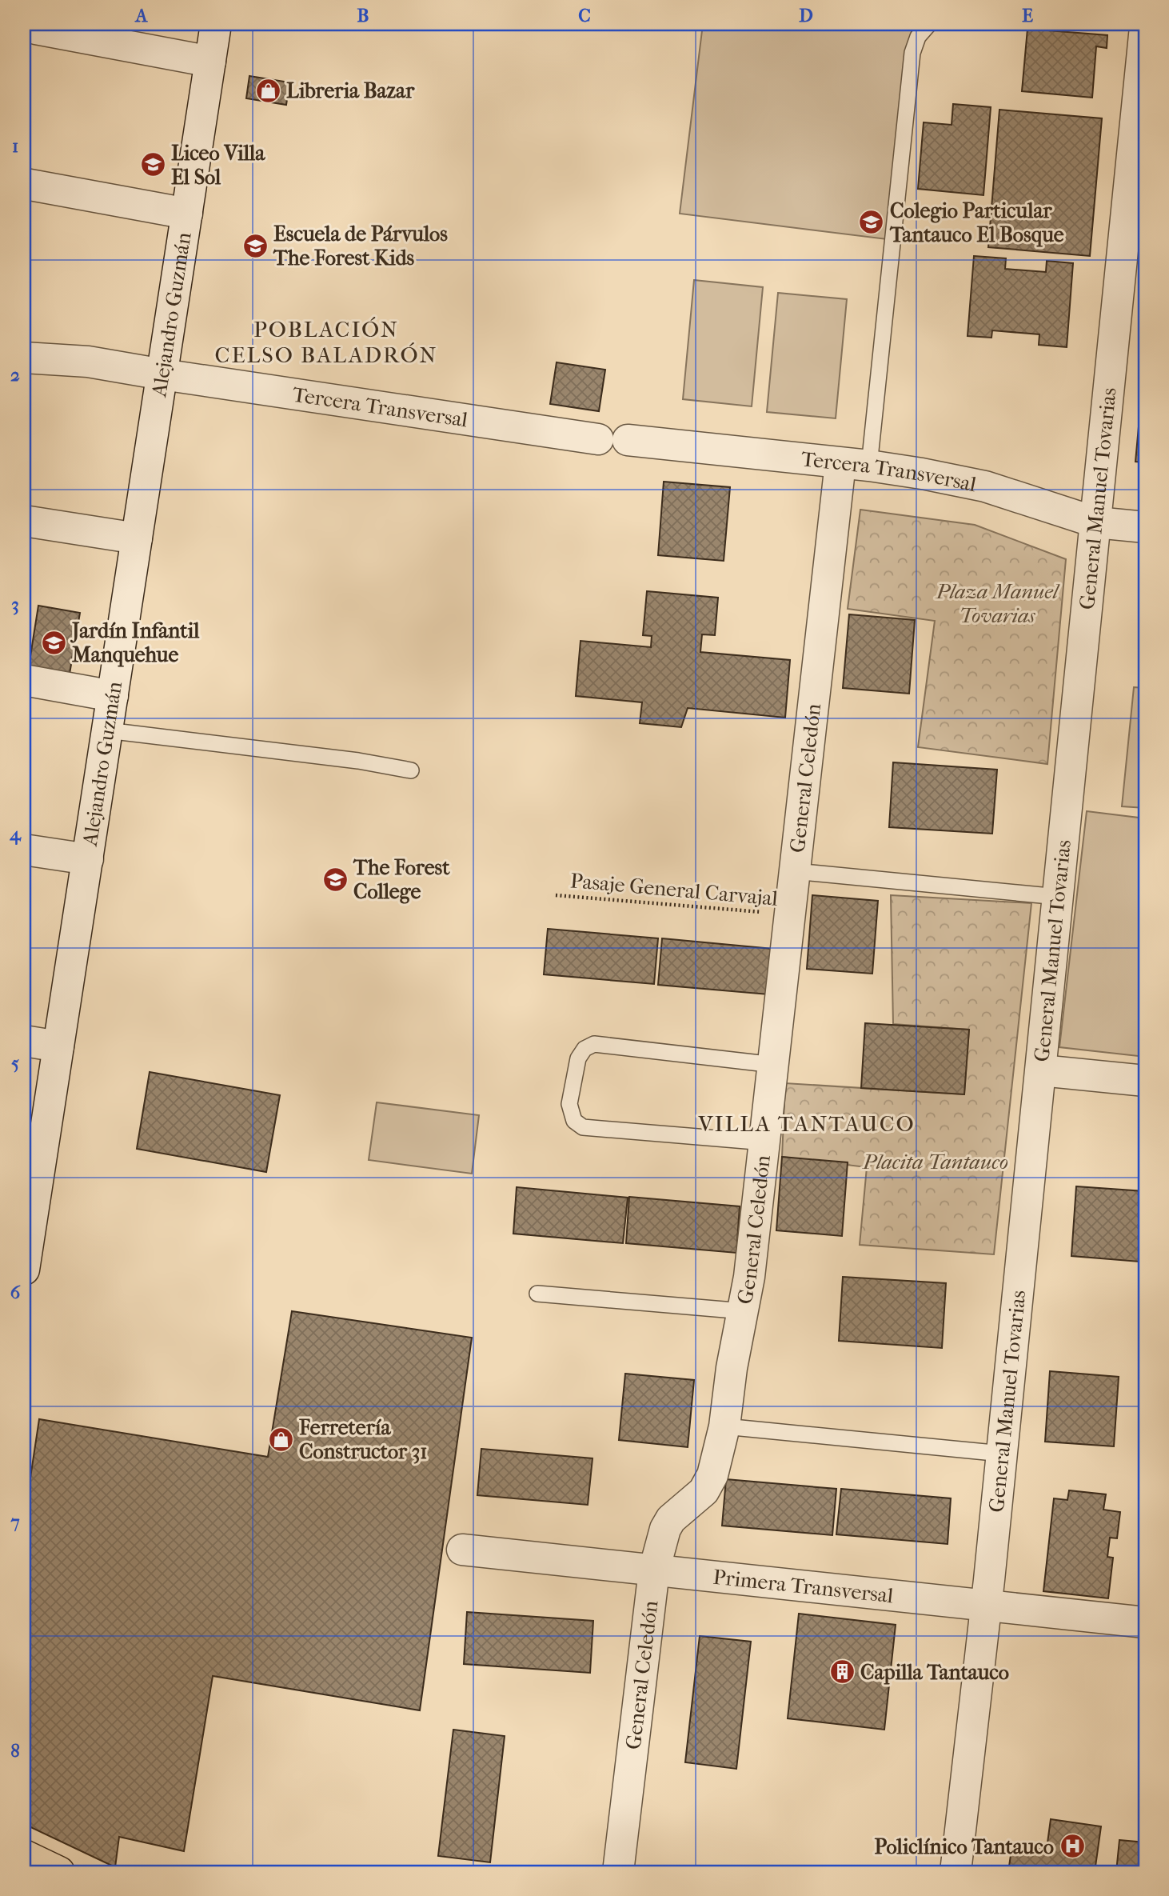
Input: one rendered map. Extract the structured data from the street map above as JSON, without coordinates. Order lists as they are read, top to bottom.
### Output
{
  "streets": {
    "street": [
      "Alejandro Guzmán",
      "Tercera Transversal",
      "General Manuel Tovarias",
      "General Celedón",
      "Primera Transversal"
    ],
    "path": ["Pasaje General Carvajal"]
  },
  "crossings": [
    ["Alejandro Guzmán", "Tercera Transversal"],
    ["Tercera Transversal", "General Manuel Tovarias"],
    ["Tercera Transversal", "General Celedón"],
    ["General Manuel Tovarias", "Primera Transversal"],
    ["General Celedón", "Pasaje General Carvajal"],
    ["General Celedón", "Primera Transversal"]
  ],
  "districts": ["POBLACIÓN CELSO BALADRÓN", "VILLA TANTAUCO"],
  "parks": ["Plaza Manuel Tovarias", "Placita Tantauco"],
  "places": {
    "shop": ["Libreria Bazar", "Ferretería Constructor 31"],
    "school or university": [
      "Liceo Villa El Sol",
      "Colegio Particular Tantauco El Bosque",
      "Escuela de Párvulos The Forest Kids",
      "Jardín Infantil Manquehue",
      "The Forest College"
    ],
    "building": ["Capilla Tantauco"],
    "hospital": ["Policlínico Tantauco"]
  },
  "grid": {
    "columns": [
      "A",
      "B",
      "C",
      "D",
      "E"
    ],
    "rows": [
      "1",
      "2",
      "3",
      "4",
      "5",
      "6",
      "7",
      "8"
    ]
  }
}
